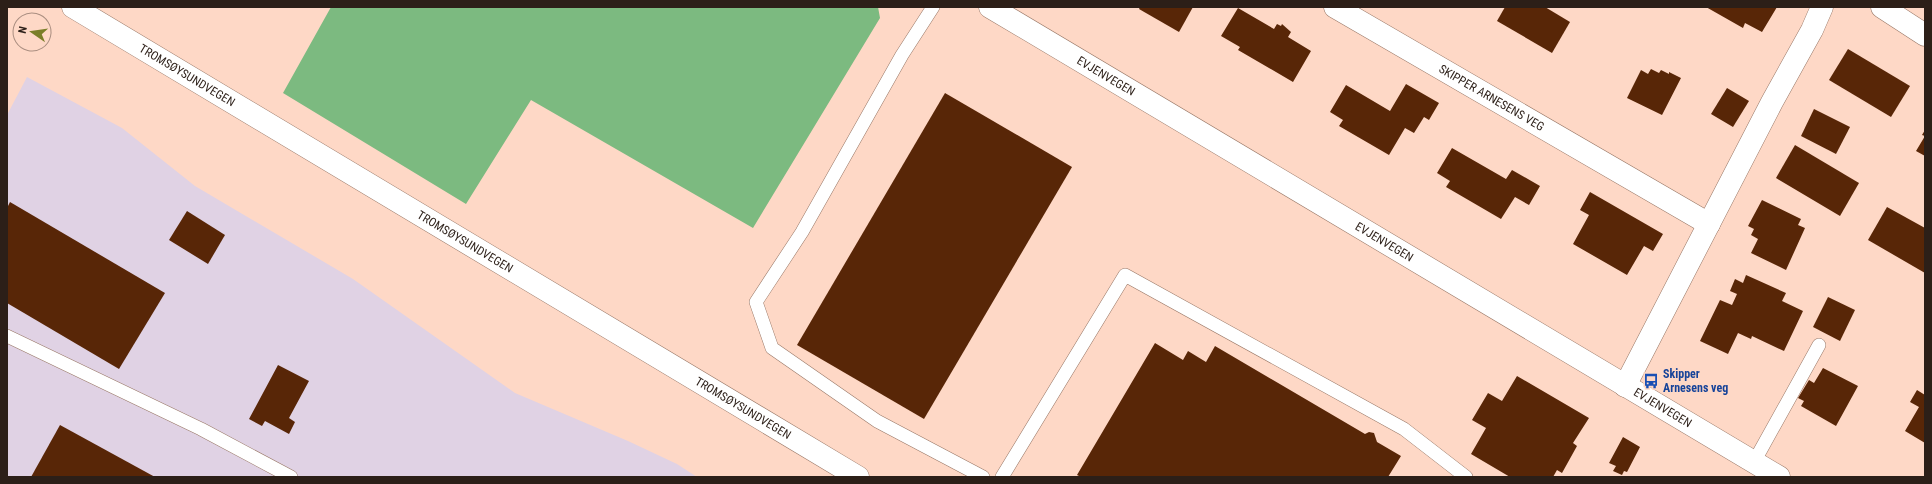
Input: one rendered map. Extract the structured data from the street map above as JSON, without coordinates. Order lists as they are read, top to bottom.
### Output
{
  "streets": {
    "main road": ["TROMSØYSUNDVEGEN", "EVJENVEGEN", "SKIPPER ARNESENS VEG"]
  },
  "places": {
    "bus stop": ["Skipper Arnesens veg"]
  },
  "north": "left"
}
